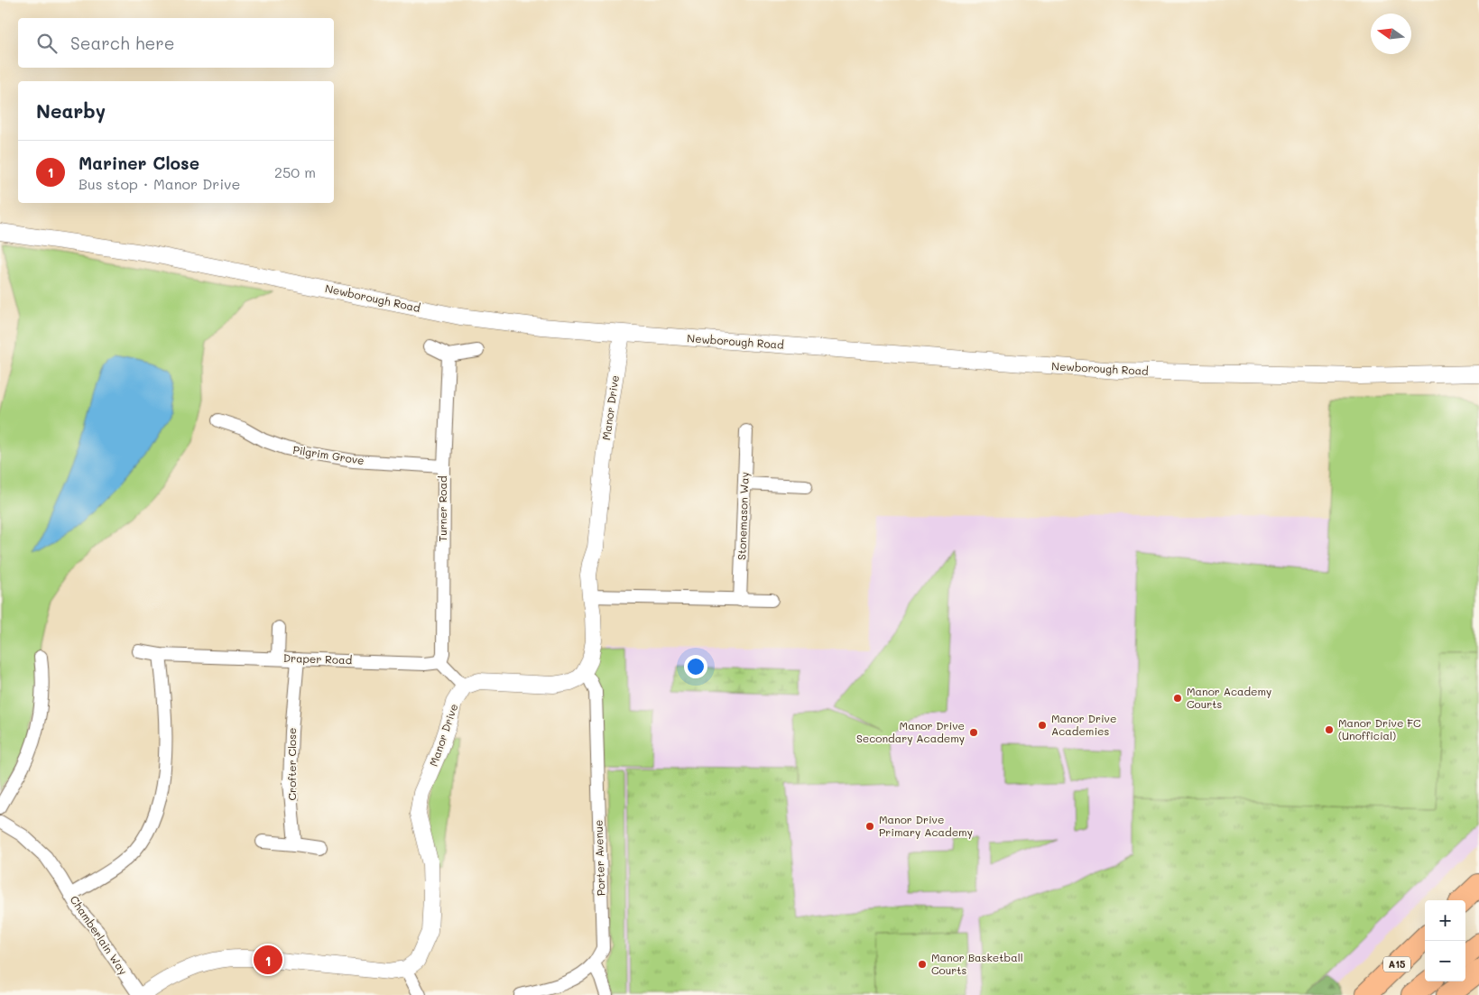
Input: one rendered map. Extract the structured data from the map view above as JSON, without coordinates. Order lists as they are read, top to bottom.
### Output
{
  "streets": {
    "highway": ["A15"],
    "street": [
      "Newborough Road",
      "Manor Drive",
      "Pilgrim Grove",
      "Turner Road",
      "Stonemason Way",
      "Draper Road",
      "Crofter Close",
      "Porter Avenue",
      "Chamberlain Way"
    ]
  },
  "crossings": [
    ["Newborough Road", "Manor Drive"],
    ["Manor Drive", "Porter Avenue"],
    ["Pilgrim Grove", "Turner Road"],
    ["Turner Road", "Draper Road"],
    ["Draper Road", "Crofter Close"]
  ],
  "places": [
    "Manor Academy Courts",
    "Manor Drive Academies",
    "Manor Drive FC (Unofficial)",
    "Manor Drive Secondary Academy",
    "Manor Drive Primary Academy",
    "Manor Basketball Courts"
  ],
  "north": "left",
  "page": {
    "search": "Search here",
    "heading": "Nearby",
    "list": [
      {
        "mark": "1",
        "name": "Mariner Close",
        "note": "Bus stop · Manor Drive",
        "value": "250 m"
      }
    ],
    "map_buttons": ["+", "−"],
    "pins": "1"
  }
}
